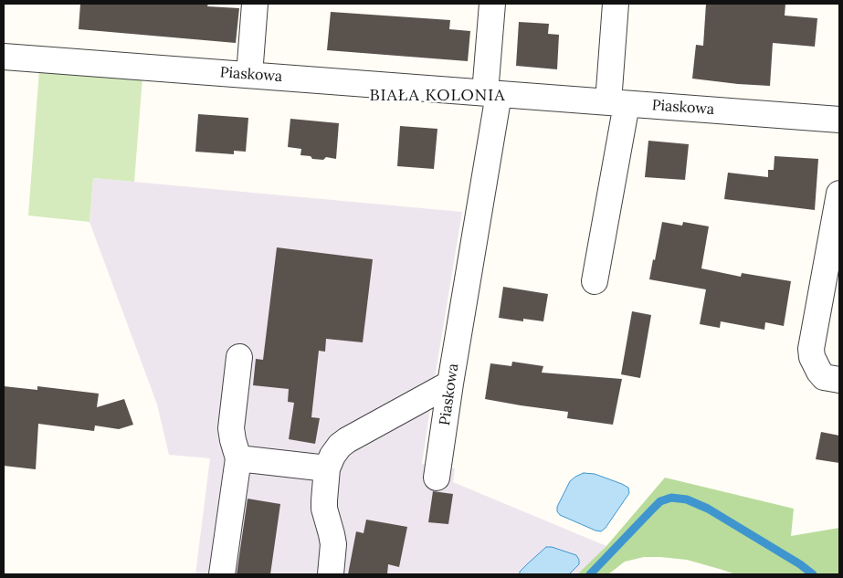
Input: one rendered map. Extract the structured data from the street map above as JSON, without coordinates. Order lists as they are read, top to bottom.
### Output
{
  "streets": {
    "street": ["Piaskowa"]
  },
  "districts": ["BIAŁA KOLONIA"]
}
